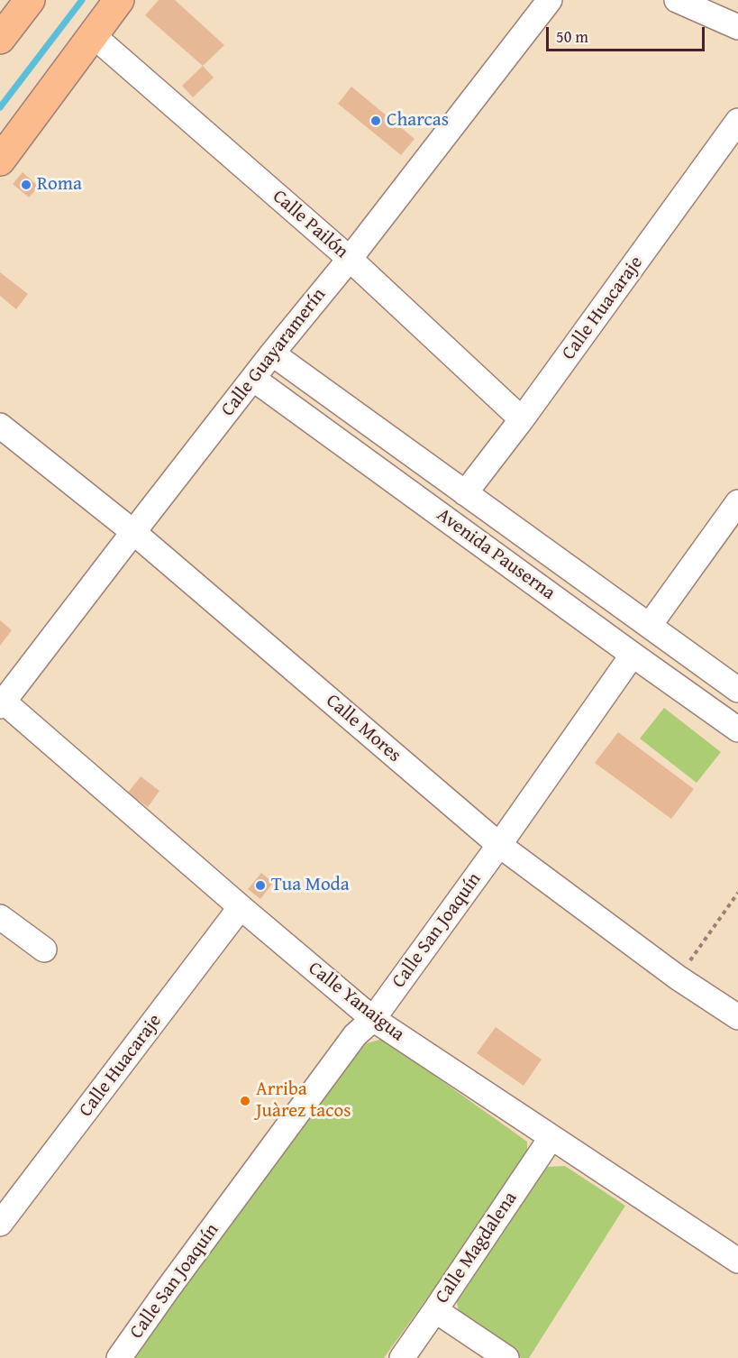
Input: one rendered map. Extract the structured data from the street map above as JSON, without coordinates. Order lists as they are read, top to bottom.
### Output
{
  "streets": {
    "street": [
      "Calle Pailón",
      "Calle Huacaraje",
      "Calle Guayaramerín",
      "Avenida Pauserna",
      "Calle Mores",
      "Calle San Joaquín",
      "Calle Yanaigua",
      "Calle Magdalena"
    ]
  },
  "crossings": [
    ["Calle Pailón", "Calle Huacaraje"],
    ["Calle Pailón", "Calle Guayaramerín"],
    ["Calle Huacaraje", "Avenida Pauserna"],
    ["Calle Huacaraje", "Calle Yanaigua"],
    ["Calle Guayaramerín", "Avenida Pauserna"],
    ["Calle Guayaramerín", "Calle Mores"],
    ["Calle Guayaramerín", "Calle Yanaigua"],
    ["Avenida Pauserna", "Calle San Joaquín"],
    ["Calle Mores", "Calle San Joaquín"],
    ["Calle San Joaquín", "Calle Yanaigua"],
    ["Calle Yanaigua", "Calle Magdalena"]
  ],
  "places": [
    "Charcas",
    "Roma",
    "Tua Moda",
    "Arriba Juàrez tacos"
  ],
  "scale_bar": "50 m"
}
